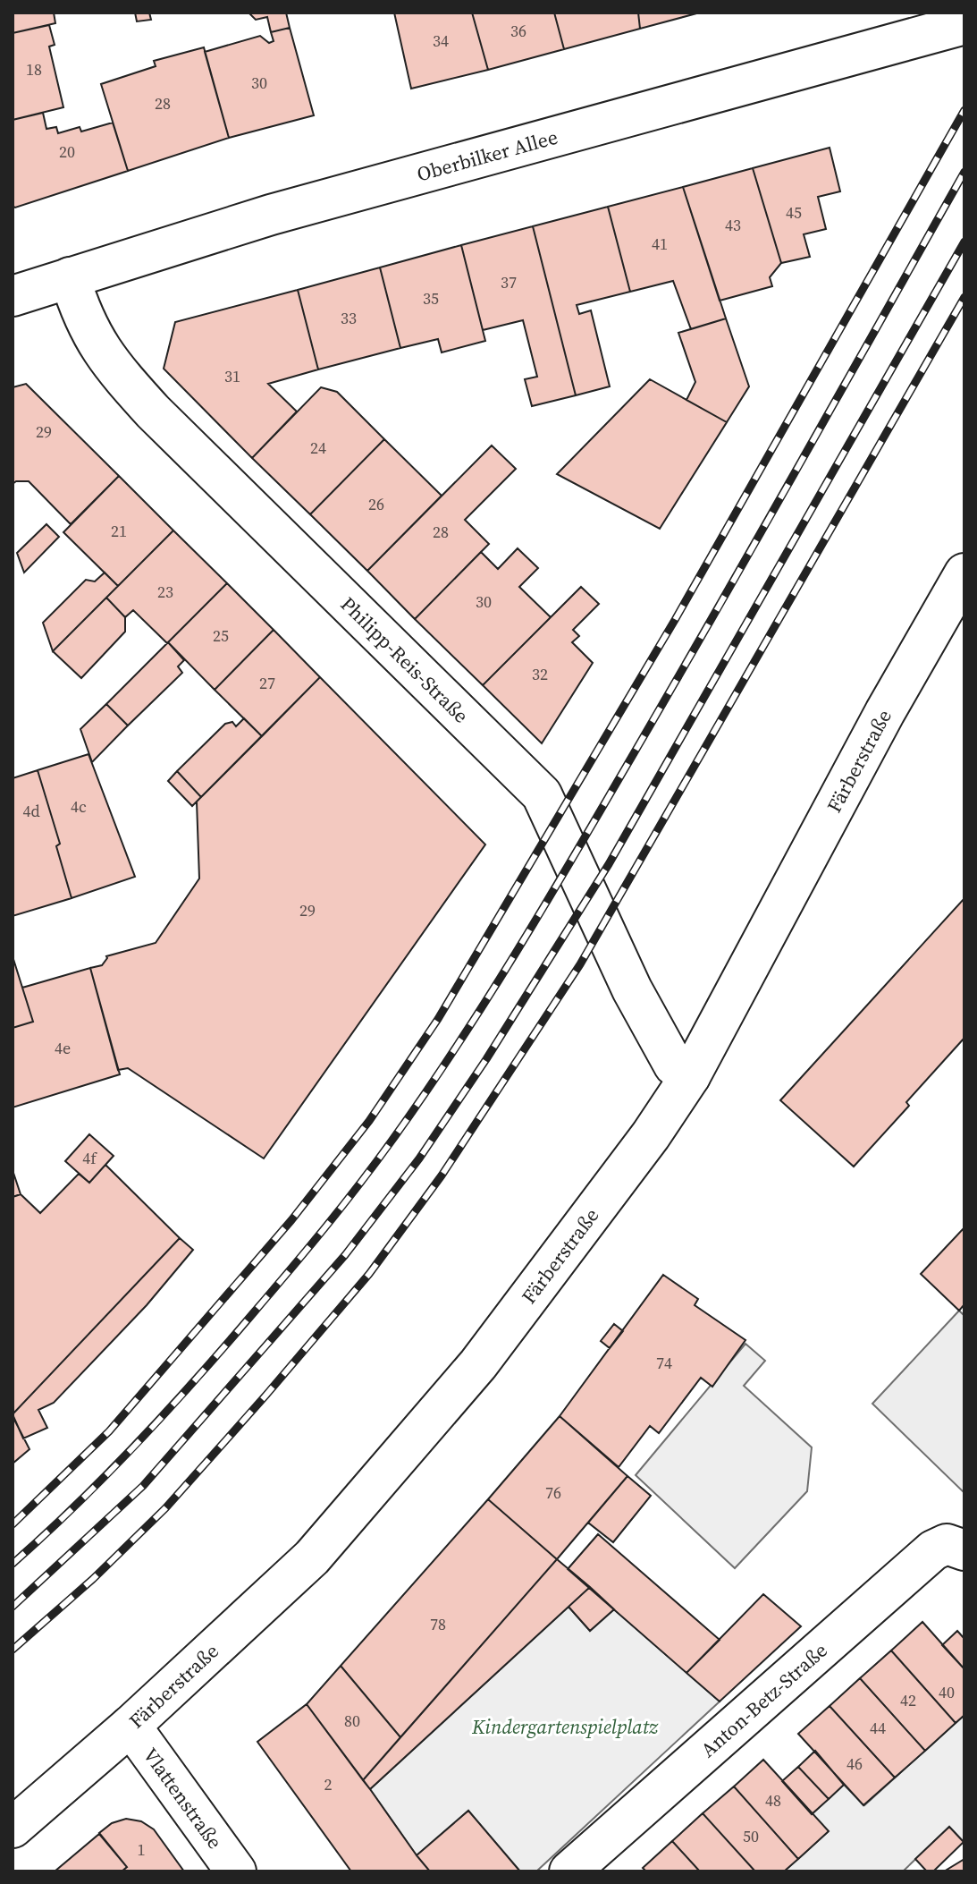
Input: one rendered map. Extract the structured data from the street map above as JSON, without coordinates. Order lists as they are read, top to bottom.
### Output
{
  "streets": {
    "street": [
      "Oberbilker Allee",
      "Philipp-Reis-Straße",
      "Färberstraße",
      "Anton-Betz-Straße",
      "Vlattenstraße"
    ]
  },
  "crossings": [
    ["Oberbilker Allee", "Philipp-Reis-Straße"],
    ["Philipp-Reis-Straße", "Färberstraße"],
    ["Färberstraße", "Vlattenstraße"]
  ],
  "parks": ["Kindergartenspielplatz"],
  "house_numbers": [
    "36",
    "34",
    "18",
    "30",
    "28",
    "20",
    "45",
    "43",
    "41",
    "37",
    "35",
    "33",
    "31",
    "29",
    "24",
    "26",
    "21",
    "28",
    "23",
    "30",
    "25",
    "32",
    "27",
    "4c",
    "4d",
    "29",
    "4e",
    "4f",
    "74",
    "76",
    "78",
    "40",
    "42",
    "80",
    "44",
    "46",
    "2",
    "48",
    "50",
    "1"
  ]
}
